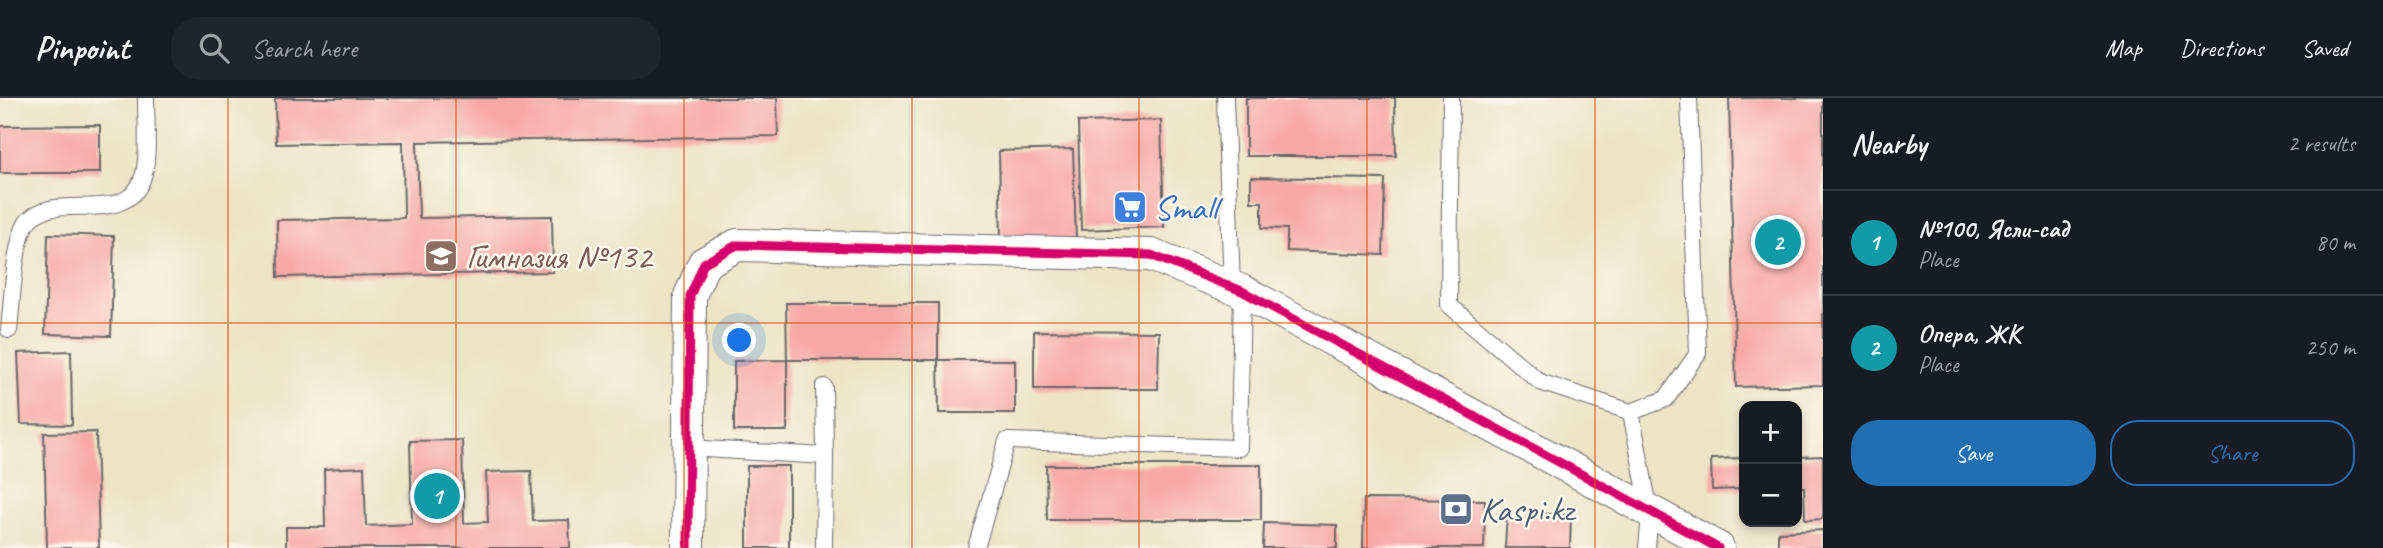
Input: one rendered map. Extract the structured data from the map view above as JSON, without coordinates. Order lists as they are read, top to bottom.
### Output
{
  "places": {
    "supermarket": ["Small"],
    "school or university": ["Гимназия №132"],
    "bank": ["Kaspi.kz"]
  },
  "page": {
    "header": "Pinpoint",
    "search": "Search here",
    "nav": ["Map", "Directions", "Saved"],
    "heading": ["Nearby", "2 results"],
    "list": [
      {
        "mark": "1",
        "name": "№100, Ясли-сад",
        "note": "Place",
        "value": "80 m"
      },
      {
        "mark": "2",
        "name": "Опера, ЖК",
        "note": "Place",
        "value": "250 m"
      }
    ],
    "pins": ["2", "1"],
    "buttons": ["Save", "Share"],
    "map_buttons": ["+", "−"]
  }
}
